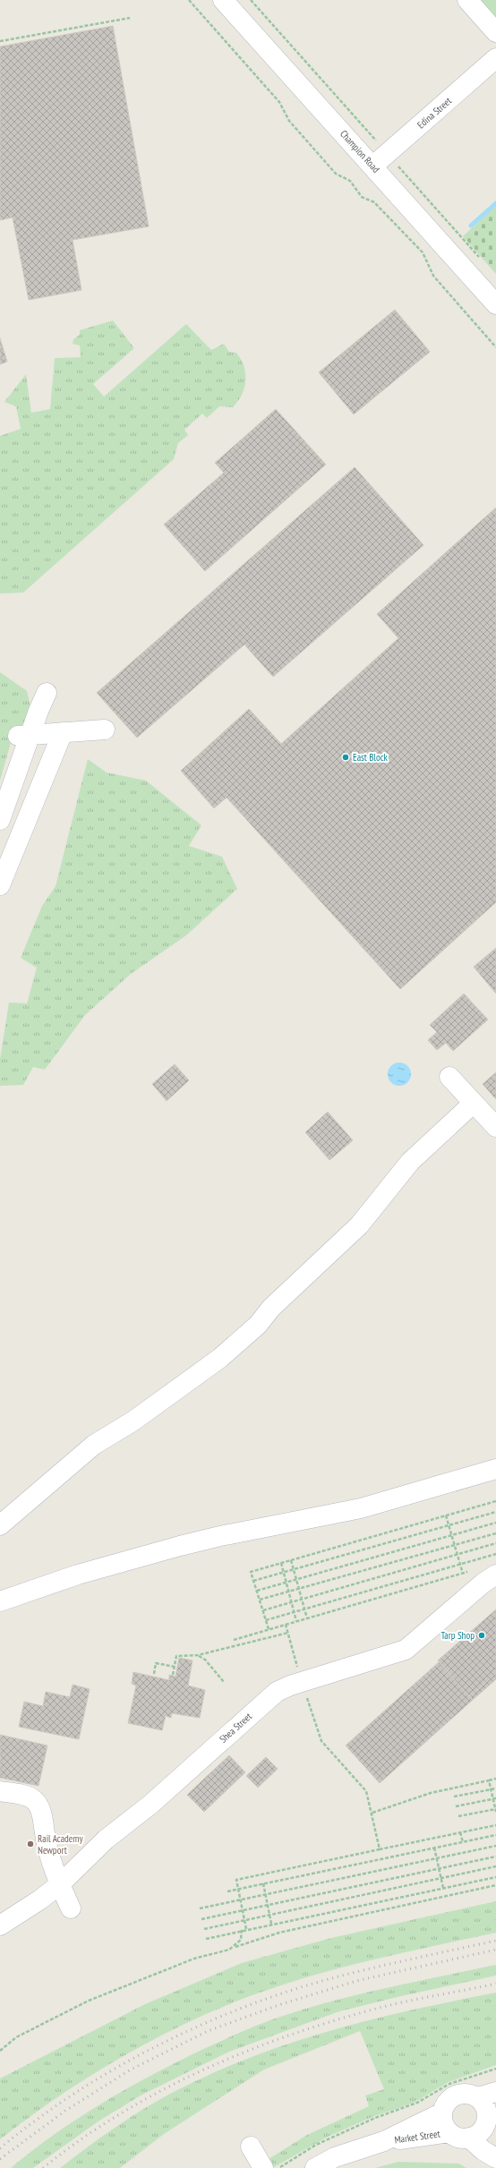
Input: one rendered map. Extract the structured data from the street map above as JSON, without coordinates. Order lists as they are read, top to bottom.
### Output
{
  "streets": {
    "street": [
      "Edina Street",
      "Champion Road",
      "Shea Street",
      "Market Street"
    ]
  },
  "crossings": [
    ["Edina Street", "Champion Road"]
  ],
  "places": ["East Block", "Tarp Shop", "Rail Academy Newport"]
}
